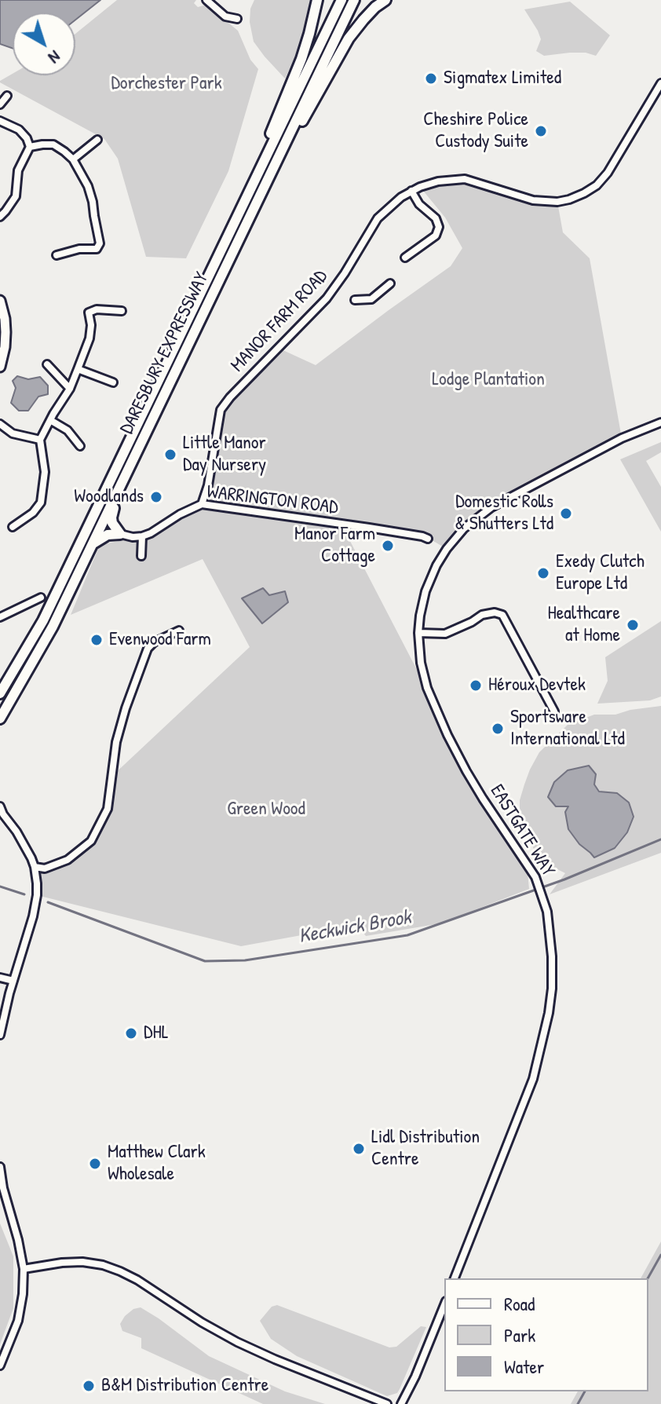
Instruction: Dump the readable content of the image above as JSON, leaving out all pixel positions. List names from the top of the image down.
{
  "streets": {
    "main road": ["DARESBURY EXPRESSWAY"],
    "street": ["MANOR FARM ROAD", "WARRINGTON ROAD", "EASTGATE WAY"]
  },
  "crossings": [
    ["MANOR FARM ROAD", "WARRINGTON ROAD"]
  ],
  "water": ["Keckwick Brook"],
  "parks": ["Dorchester Park", "Lodge Plantation", "Green Wood"],
  "places": [
    "Sigmatex Limited",
    "Cheshire Police Custody Suite",
    "Little Manor Day Nursery",
    "Woodlands",
    "Domestic Rolls & Shutters Ltd",
    "Manor Farm Cottage",
    "Exedy Clutch Europe Ltd",
    "Healthcare at Home",
    "Evenwood Farm",
    "Héroux Devtek",
    "Sportsware International Ltd",
    "DHL",
    "Lidl Distribution Centre",
    "Matthew Clark Wholesale",
    "B&M Distribution Centre"
  ],
  "legend": ["Road", "Park", "Water"],
  "north": "bottom right"
}
